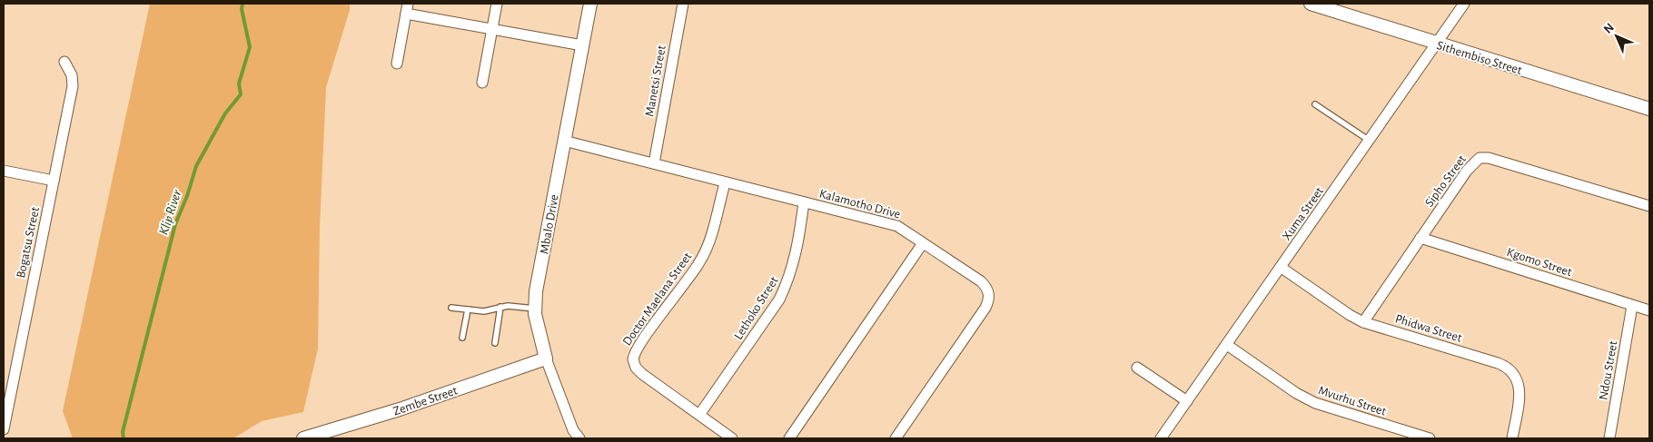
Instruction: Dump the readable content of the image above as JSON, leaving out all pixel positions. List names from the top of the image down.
{
  "streets": {
    "street": [
      "Sithembiso Street",
      "Manetsi Street",
      "Sipho Street",
      "Kalamotho Drive",
      "Xuma Street",
      "Mbalo Drive",
      "Bogatsu Street",
      "Kgomo Street",
      "Doctor Maelana Street",
      "Lethoko Street",
      "Phidwa Street",
      "Ndou Street",
      "Zembe Street",
      "Mvurhu Street"
    ]
  },
  "crossings": [
    ["Sithembiso Street", "Xuma Street"],
    ["Manetsi Street", "Kalamotho Drive"],
    ["Sipho Street", "Kgomo Street"],
    ["Sipho Street", "Phidwa Street"],
    ["Kalamotho Drive", "Mbalo Drive"],
    ["Kalamotho Drive", "Doctor Maelana Street"],
    ["Kalamotho Drive", "Lethoko Street"],
    ["Xuma Street", "Phidwa Street"],
    ["Xuma Street", "Mvurhu Street"],
    ["Mbalo Drive", "Zembe Street"],
    ["Kgomo Street", "Ndou Street"],
    ["Doctor Maelana Street", "Lethoko Street"]
  ],
  "water": ["Klip River"],
  "north": "top left"
}
